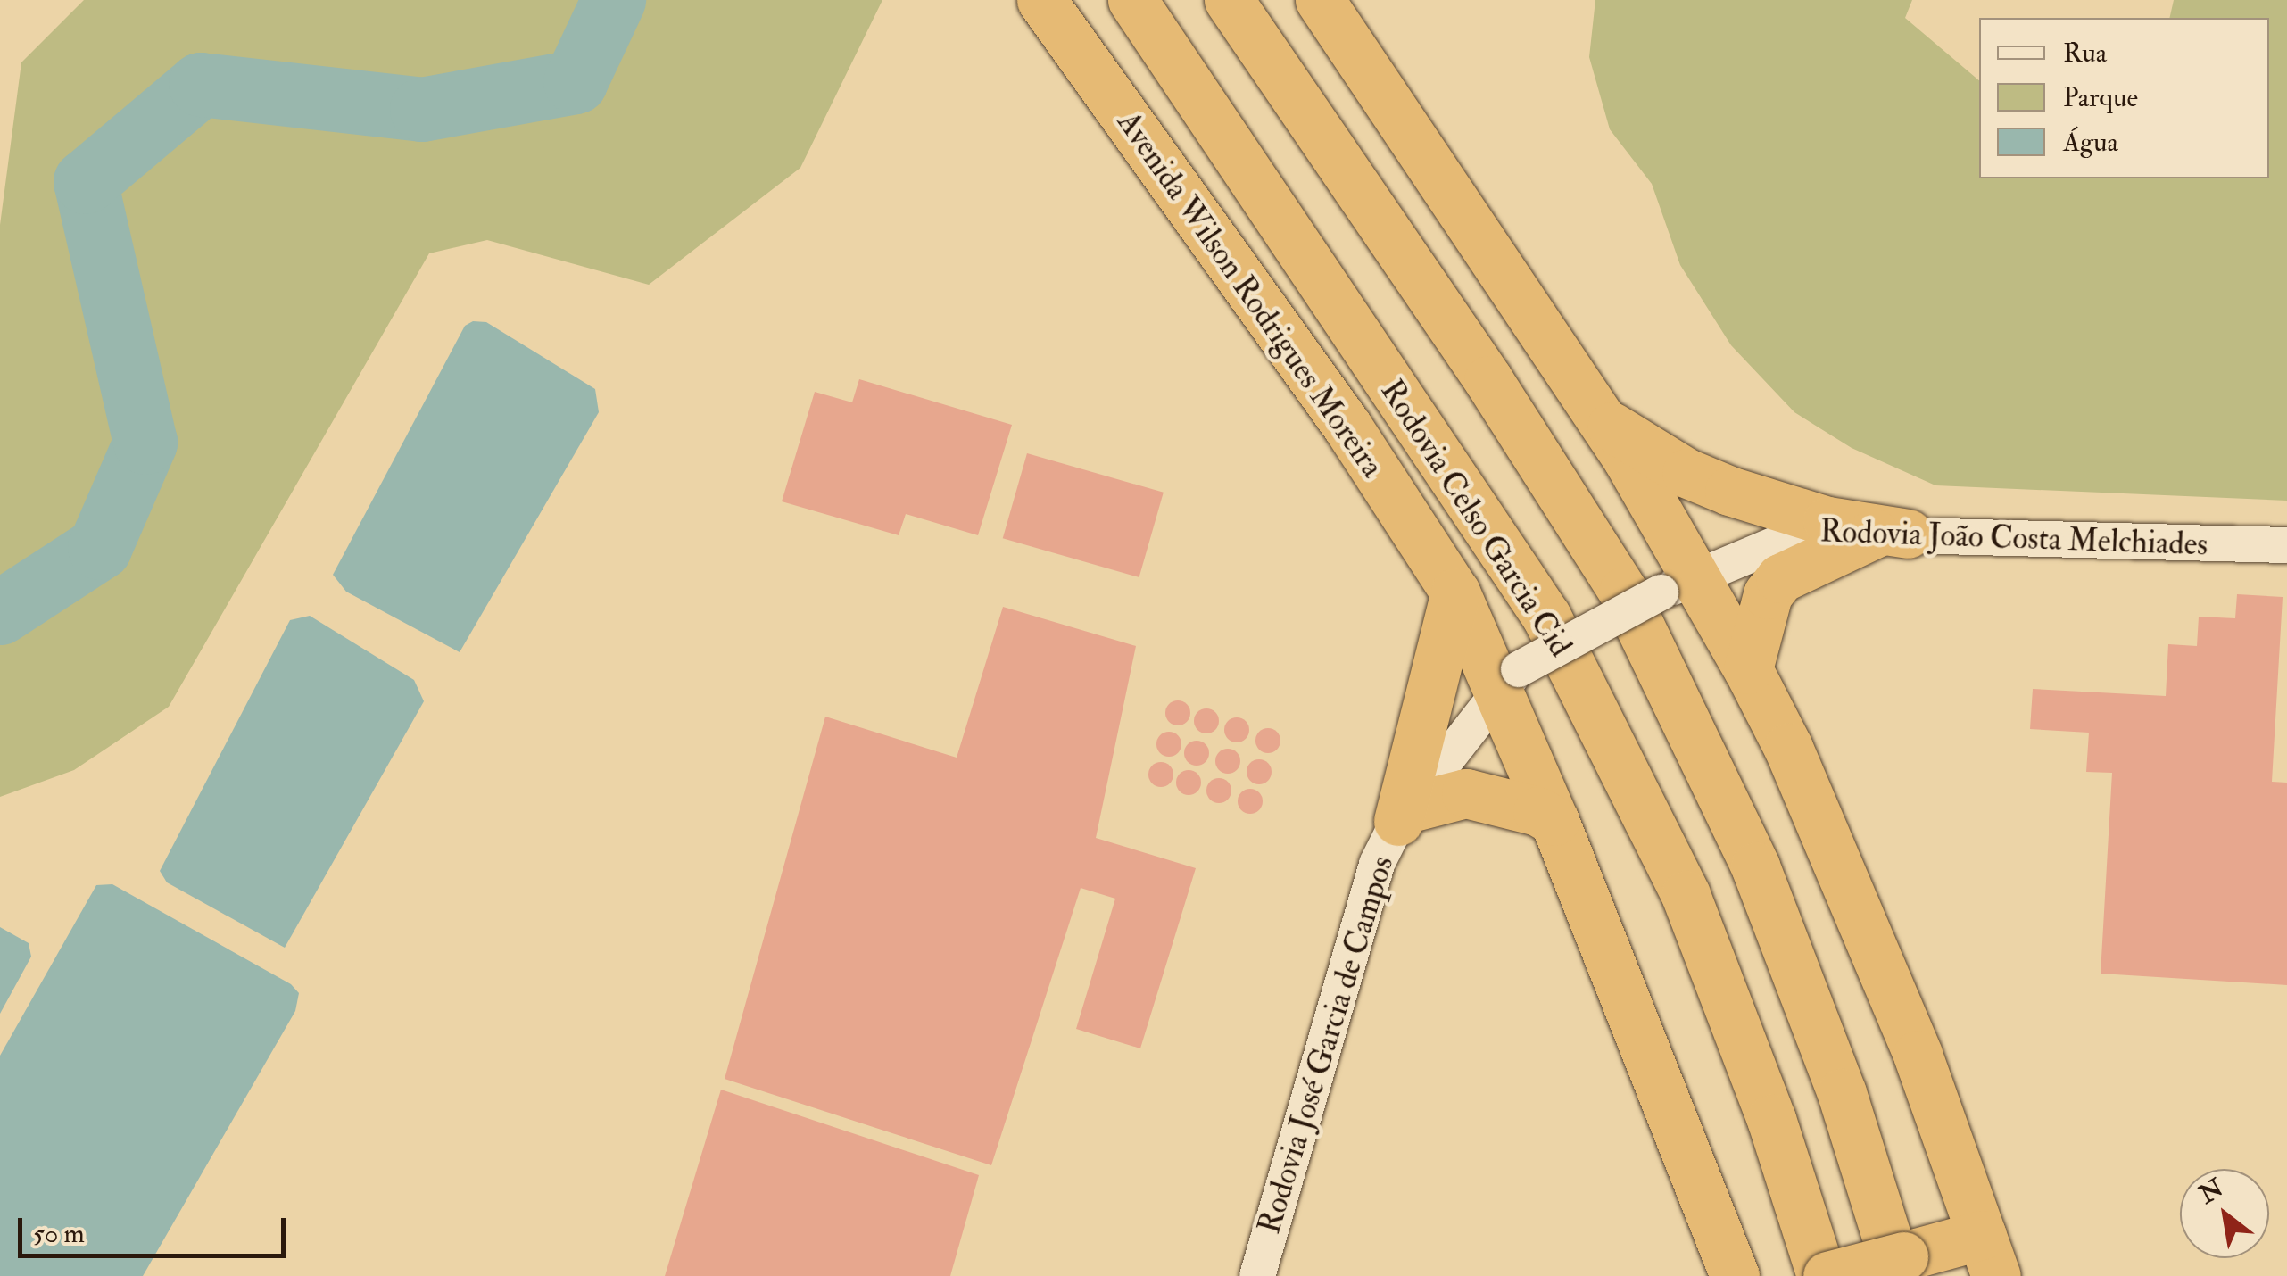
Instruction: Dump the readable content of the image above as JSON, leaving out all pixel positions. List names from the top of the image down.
{
  "streets": {
    "highway": ["Avenida Wilson Rodrigues Moreira", "Rodovia Celso Garcia Cid"],
    "street": ["Rodovia João Costa Melchiades", "Rodovia José Garcia de Campos"]
  },
  "crossings": [
    ["Avenida Wilson Rodrigues Moreira", "Rodovia Celso Garcia Cid"],
    ["Rodovia Celso Garcia Cid", "Rodovia João Costa Melchiades"],
    ["Rodovia Celso Garcia Cid", "Rodovia José Garcia de Campos"],
    ["Rodovia João Costa Melchiades", "Rodovia José Garcia de Campos"]
  ],
  "legend": ["Rua", "Parque", "Água"],
  "scale_bar": "50 m",
  "north": "top left"
}
